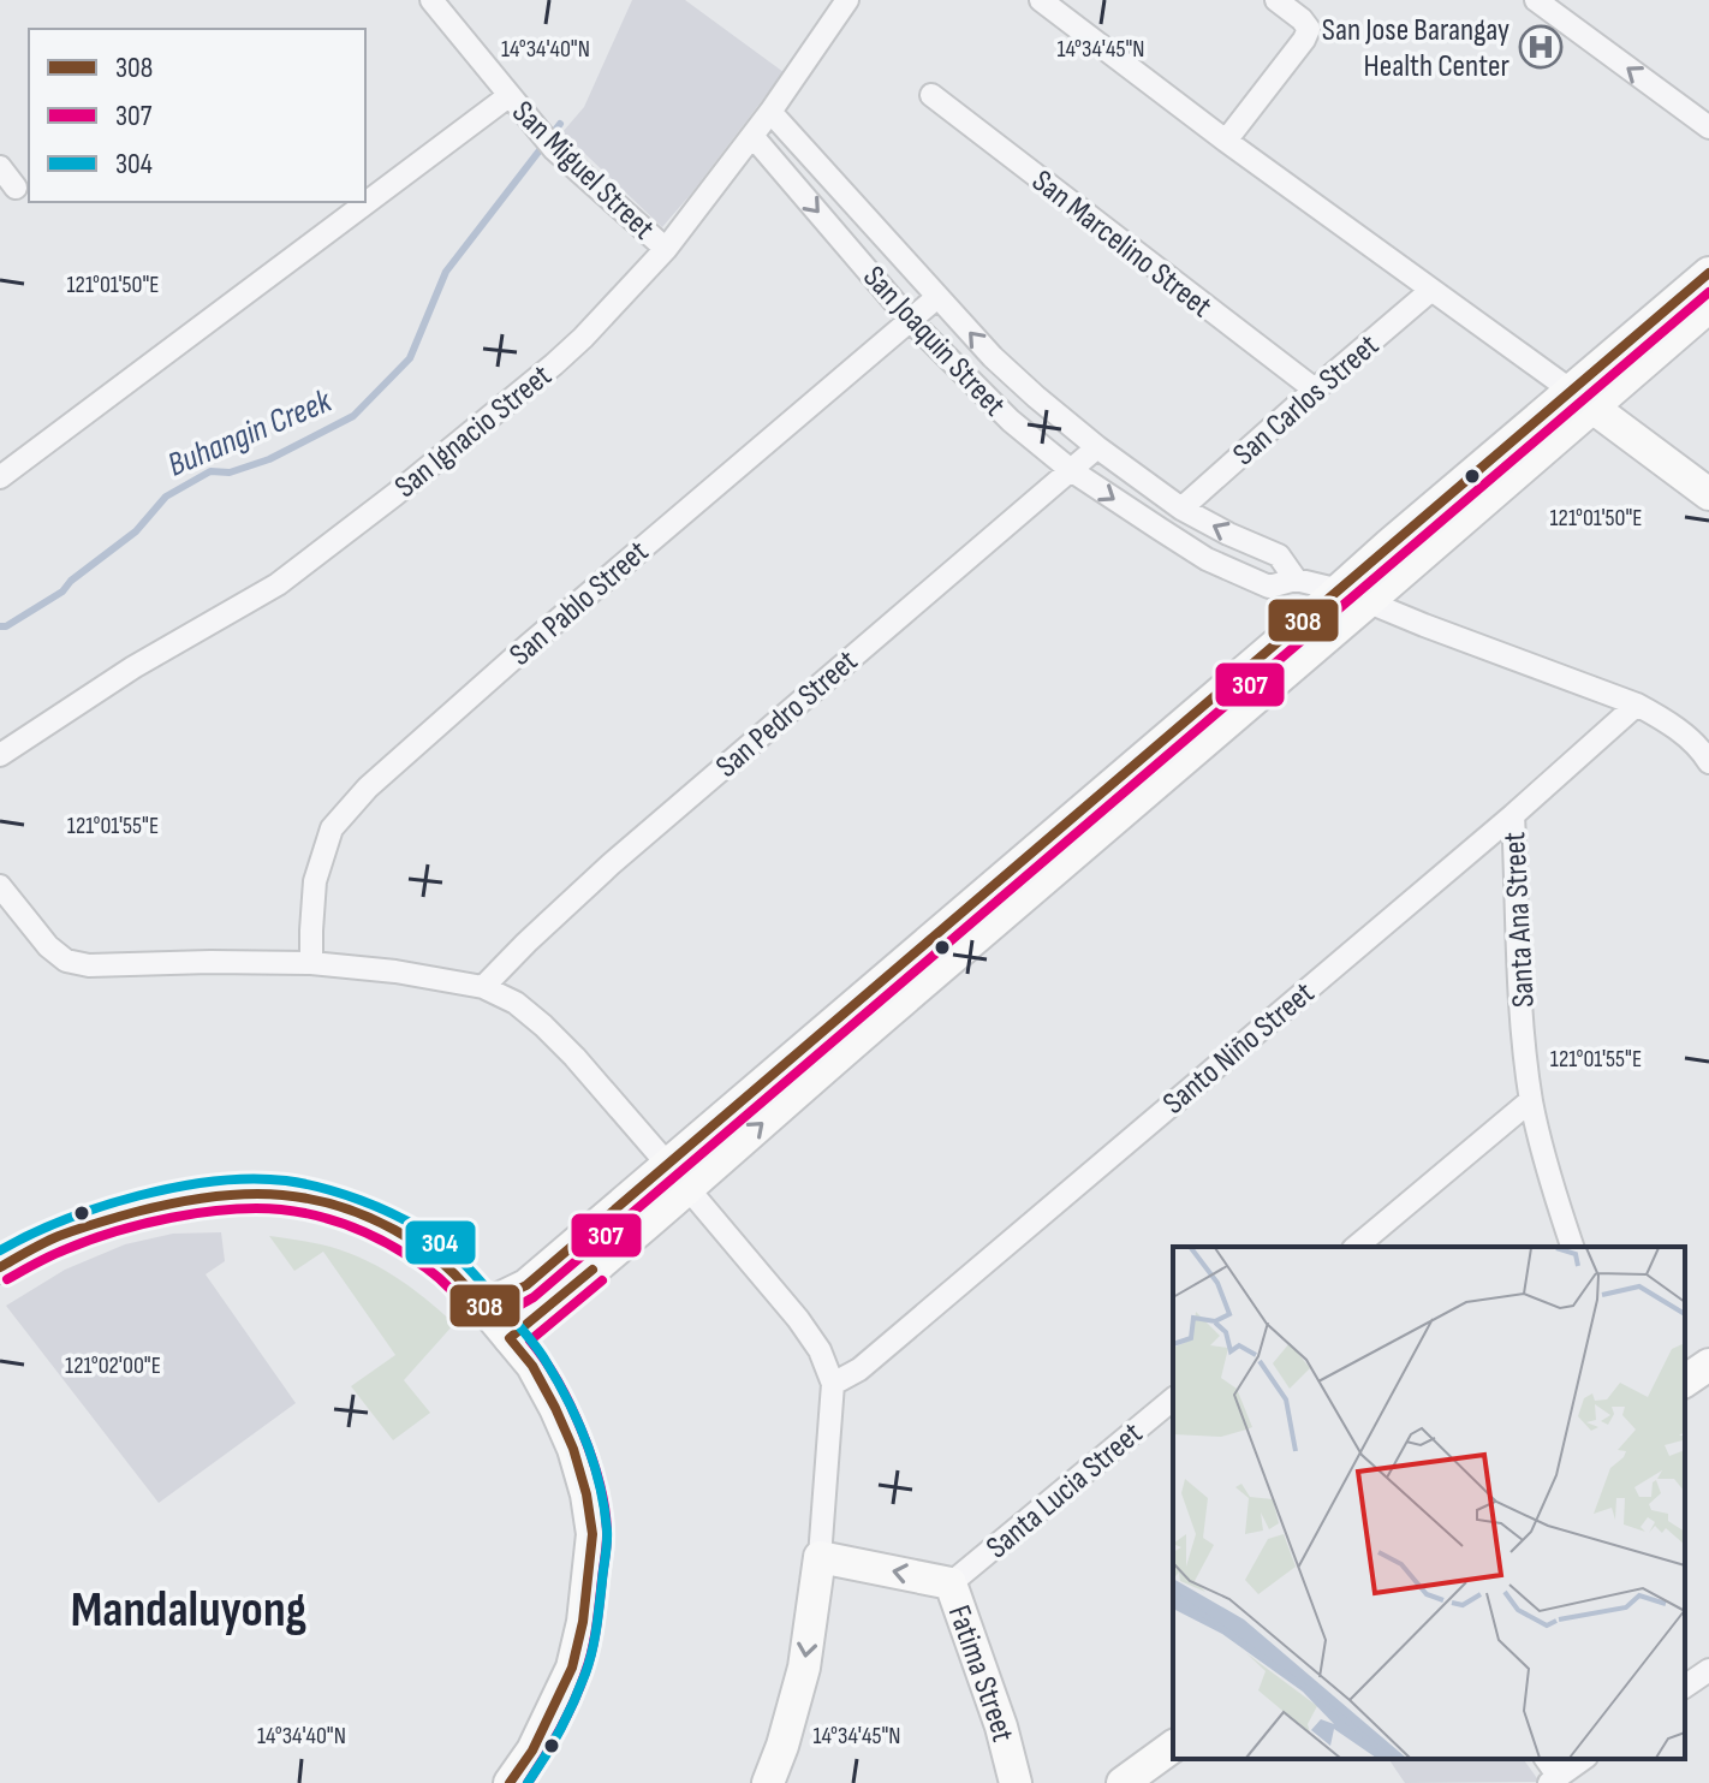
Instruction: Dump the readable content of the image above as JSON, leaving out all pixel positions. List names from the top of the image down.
{
  "streets": {
    "main road": ["Fatima Street"],
    "street": [
      "San Miguel Street",
      "San Marcelino Street",
      "San Joaquin Street",
      "San Carlos Street",
      "San Ignacio Street",
      "San Pablo Street",
      "San Pedro Street",
      "Santa Ana Street",
      "Santo Niño Street",
      "Santa Lucia Street"
    ]
  },
  "crossings": [
    ["San Miguel Street", "San Ignacio Street"],
    ["San Marcelino Street", "San Carlos Street"],
    ["San Joaquin Street", "San Carlos Street"],
    ["San Joaquin Street", "San Ignacio Street"],
    ["San Joaquin Street", "San Pablo Street"],
    ["San Joaquin Street", "San Pedro Street"],
    ["San Joaquin Street", "Santo Niño Street"],
    ["Santa Ana Street", "Santo Niño Street"],
    ["Santa Lucia Street", "Fatima Street"]
  ],
  "one_way": ["Fatima Street"],
  "districts": ["Mandaluyong"],
  "water": ["Buhangin Creek"],
  "places": {
    "hospital": ["San Jose Barangay Health Center"]
  },
  "lines": ["transit line 308", "transit line 307", "transit line 304"],
  "legend": ["308", "307", "304"],
  "coordinates": [
    "14°34'40\"N",
    "14°34'45\"N",
    "121°01'50\"E",
    "121°01'55\"E",
    "121°02'00\"E"
  ]
}
